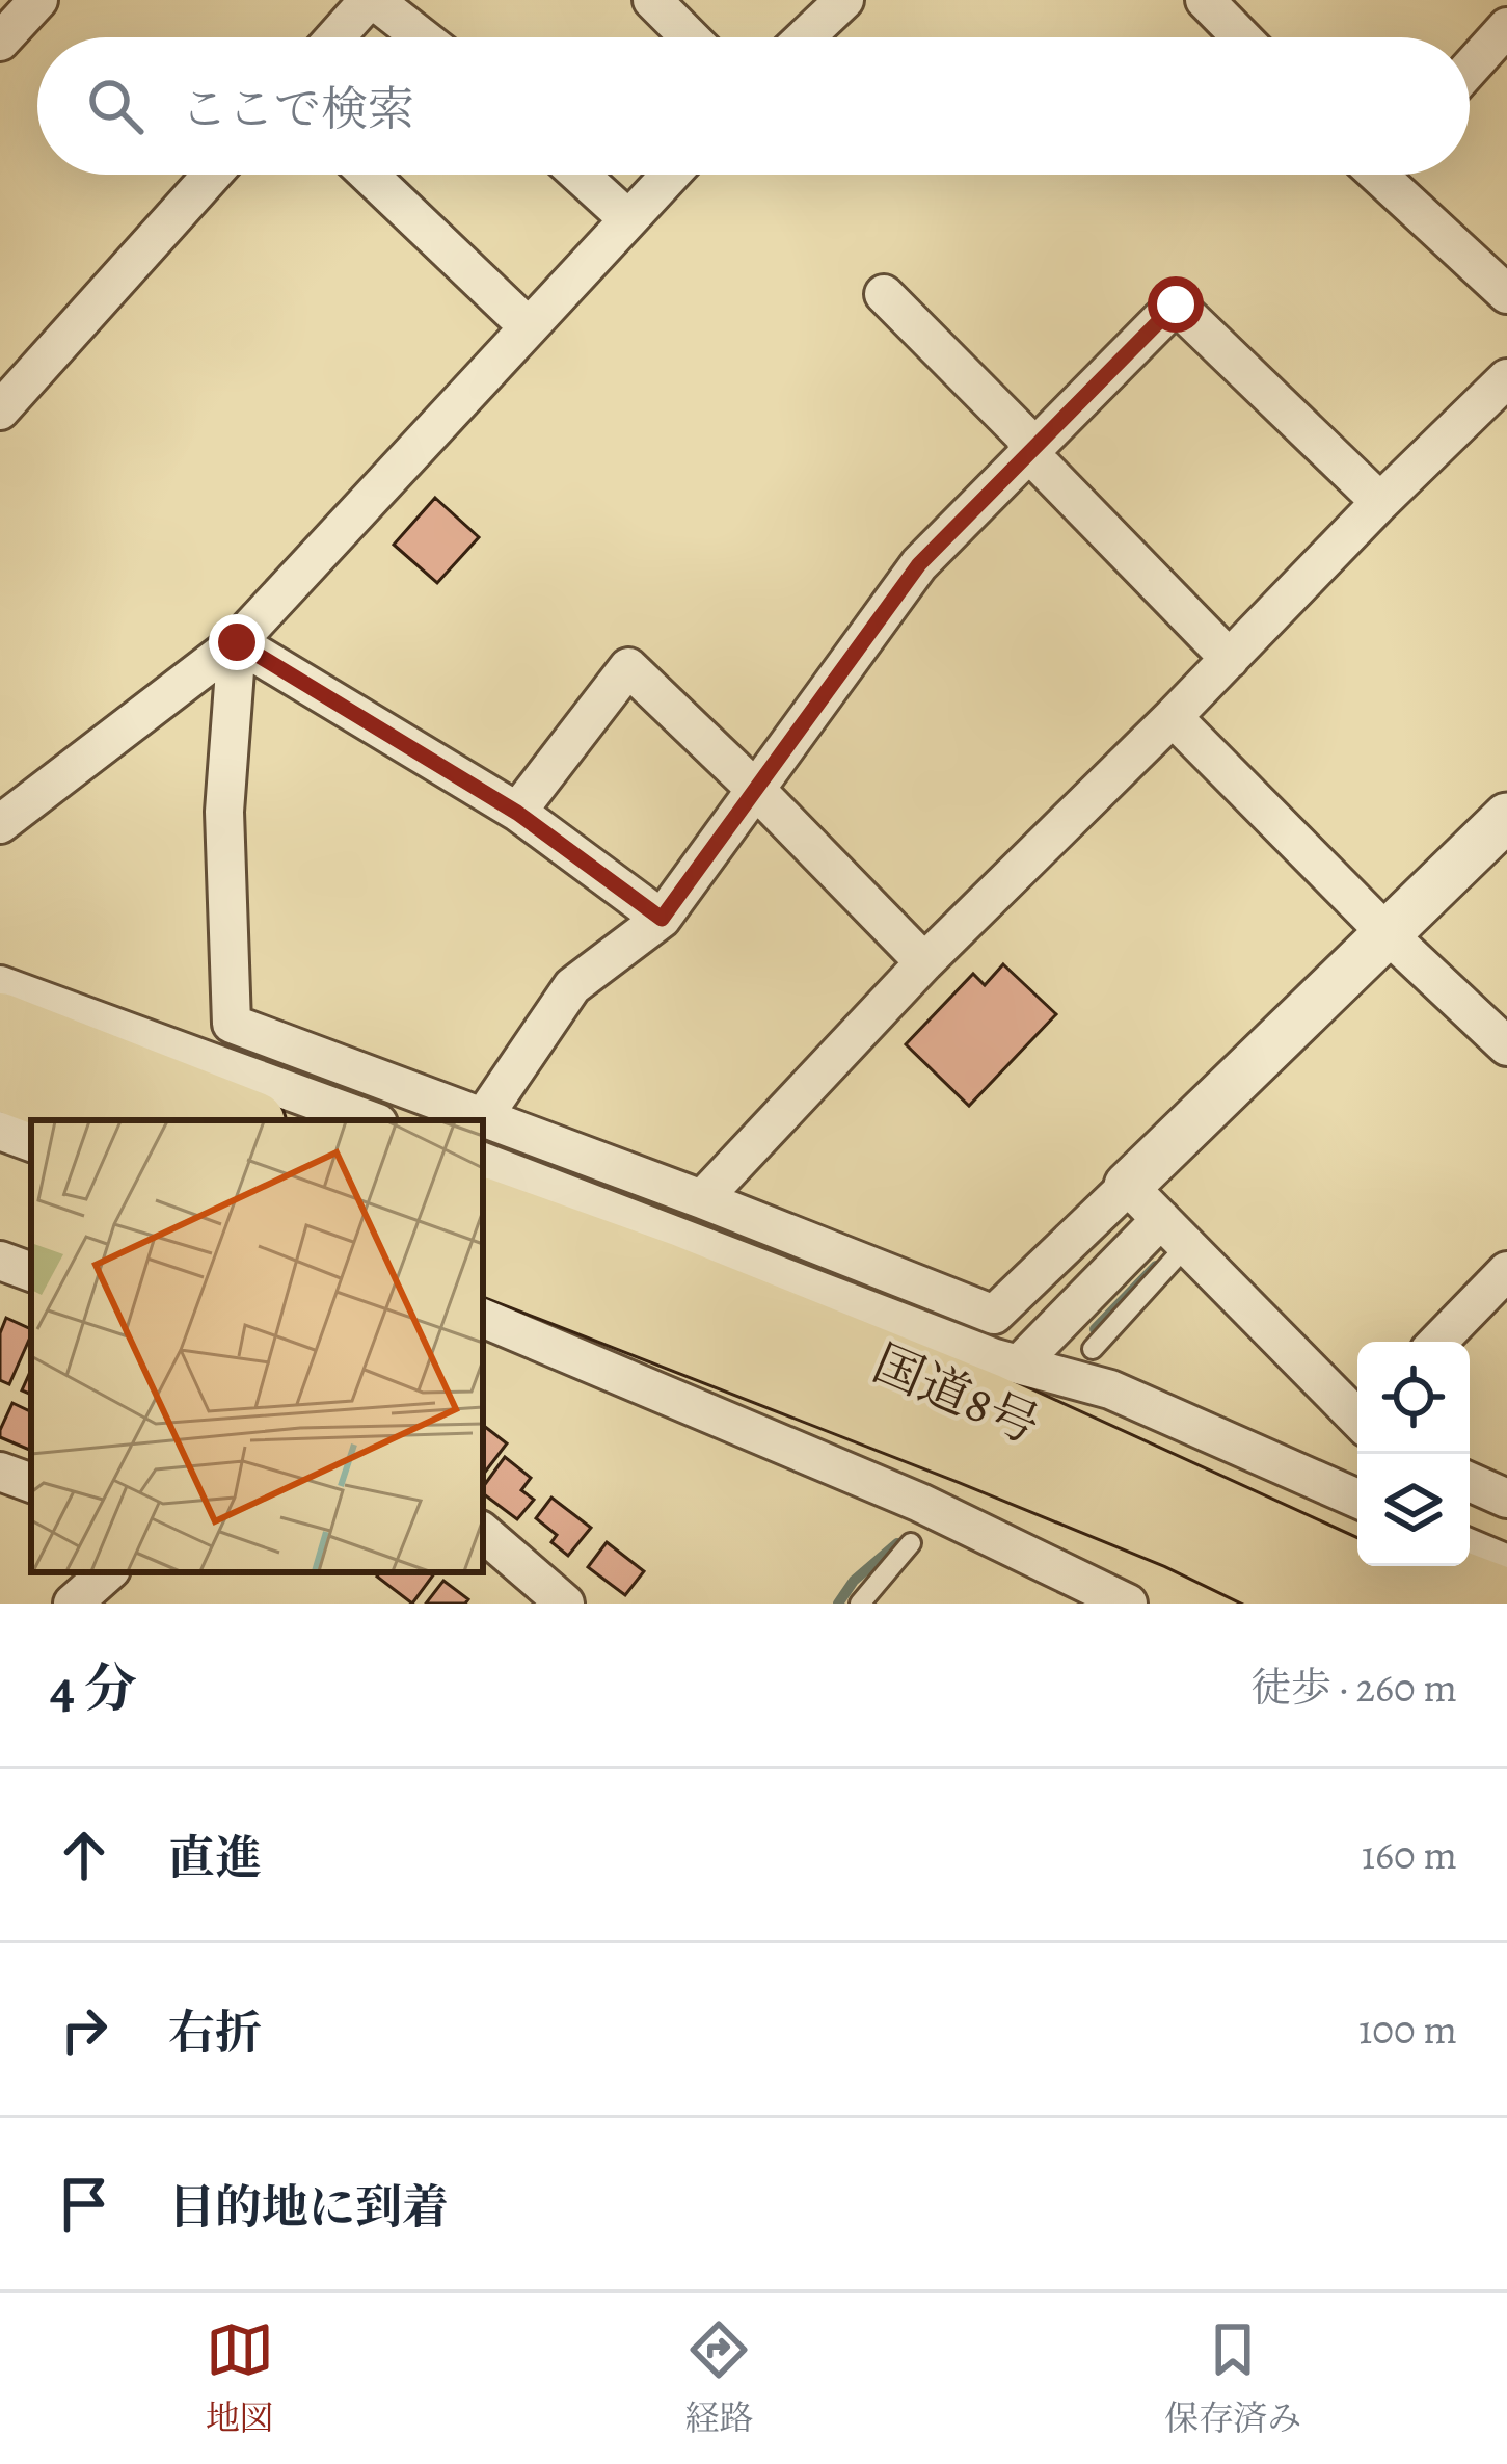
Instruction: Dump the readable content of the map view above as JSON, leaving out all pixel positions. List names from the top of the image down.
{
  "streets": {
    "highway": ["国道8号"]
  },
  "page": {
    "search": "ここで検索",
    "heading": ["4 分", "徒歩 · 260 m"],
    "list": [
      ["直進", "160 m"],
      ["右折", "100 m"],
      "目的地に到着"
    ],
    "nav": ["地図", "経路", "保存済み"]
  }
}
